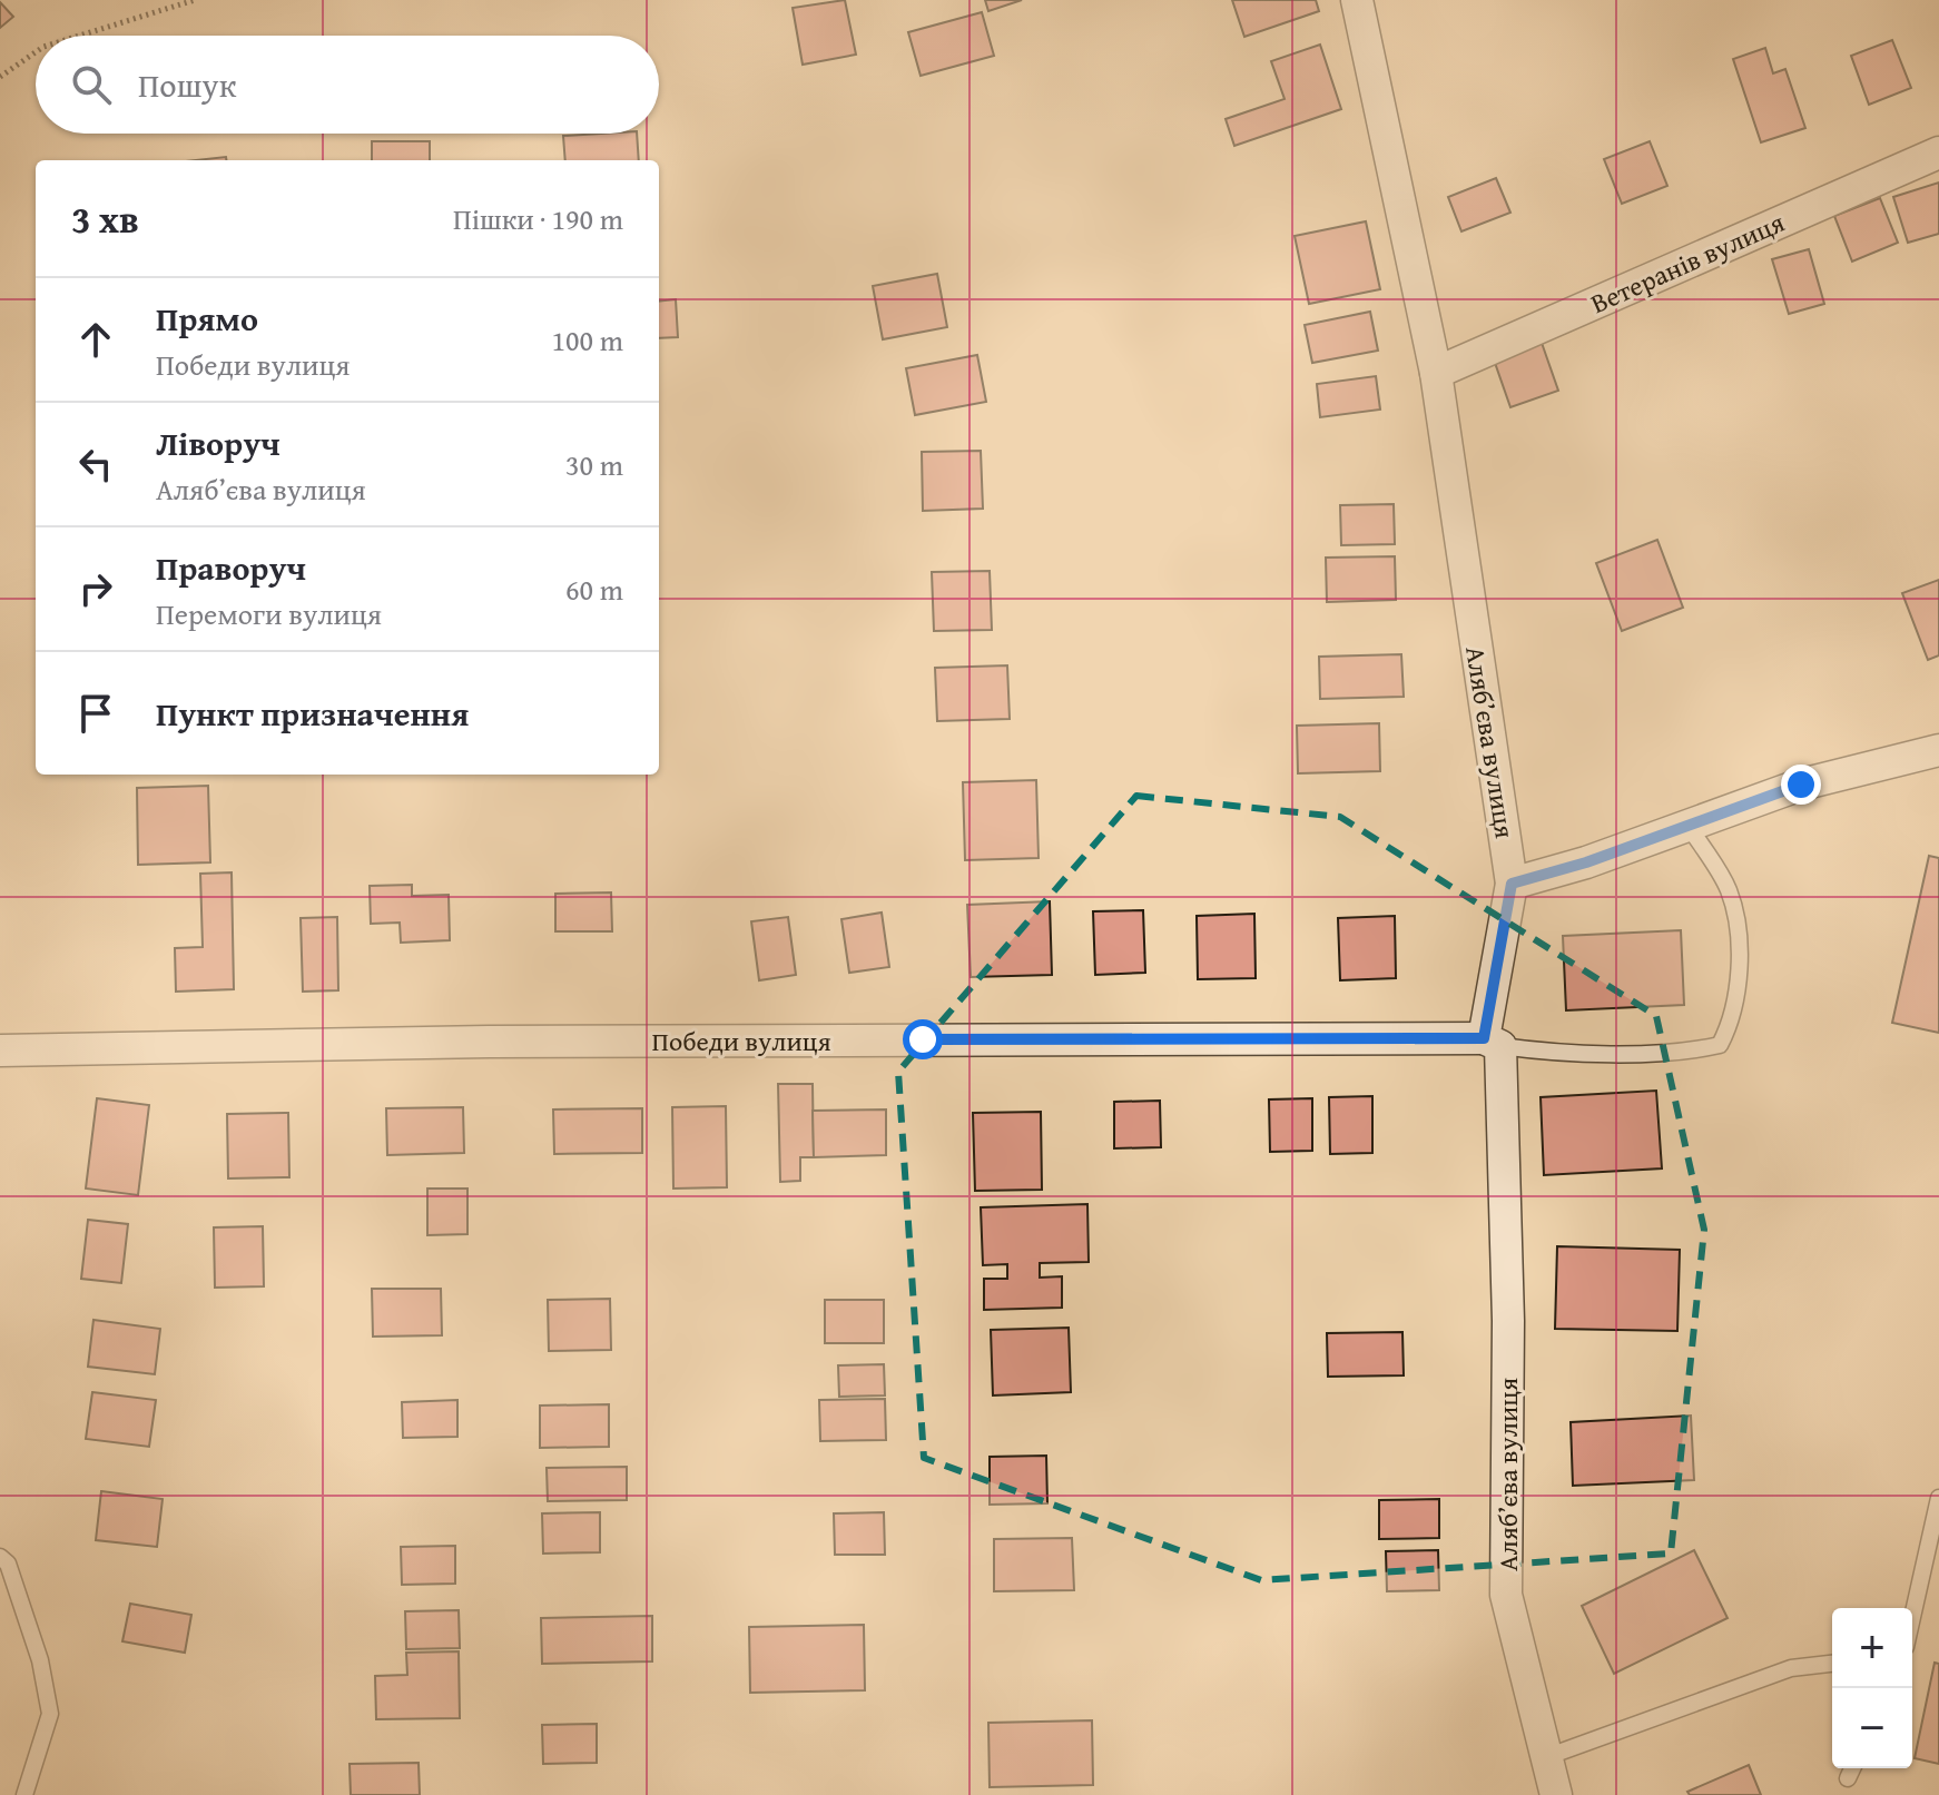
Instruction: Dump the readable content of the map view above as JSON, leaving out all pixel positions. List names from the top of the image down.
{
  "streets": {
    "street": ["Ветеранів вулиця", "Аляб’єва вулиця", "Победи вулиця"]
  },
  "crossings": [
    ["Ветеранів вулиця", "Аляб’єва вулиця"],
    ["Аляб’єва вулиця", "Победи вулиця"]
  ],
  "page": {
    "search": "Пошук",
    "heading": ["3 хв", "Пішки · 190 m"],
    "list": [
      ["Прямо", "Победи вулиця", "100 m"],
      ["Ліворуч", "Аляб’єва вулиця", "30 m"],
      ["Праворуч", "Перемоги вулиця", "60 m"],
      "Пункт призначення"
    ],
    "map_buttons": ["+", "−"]
  }
}
